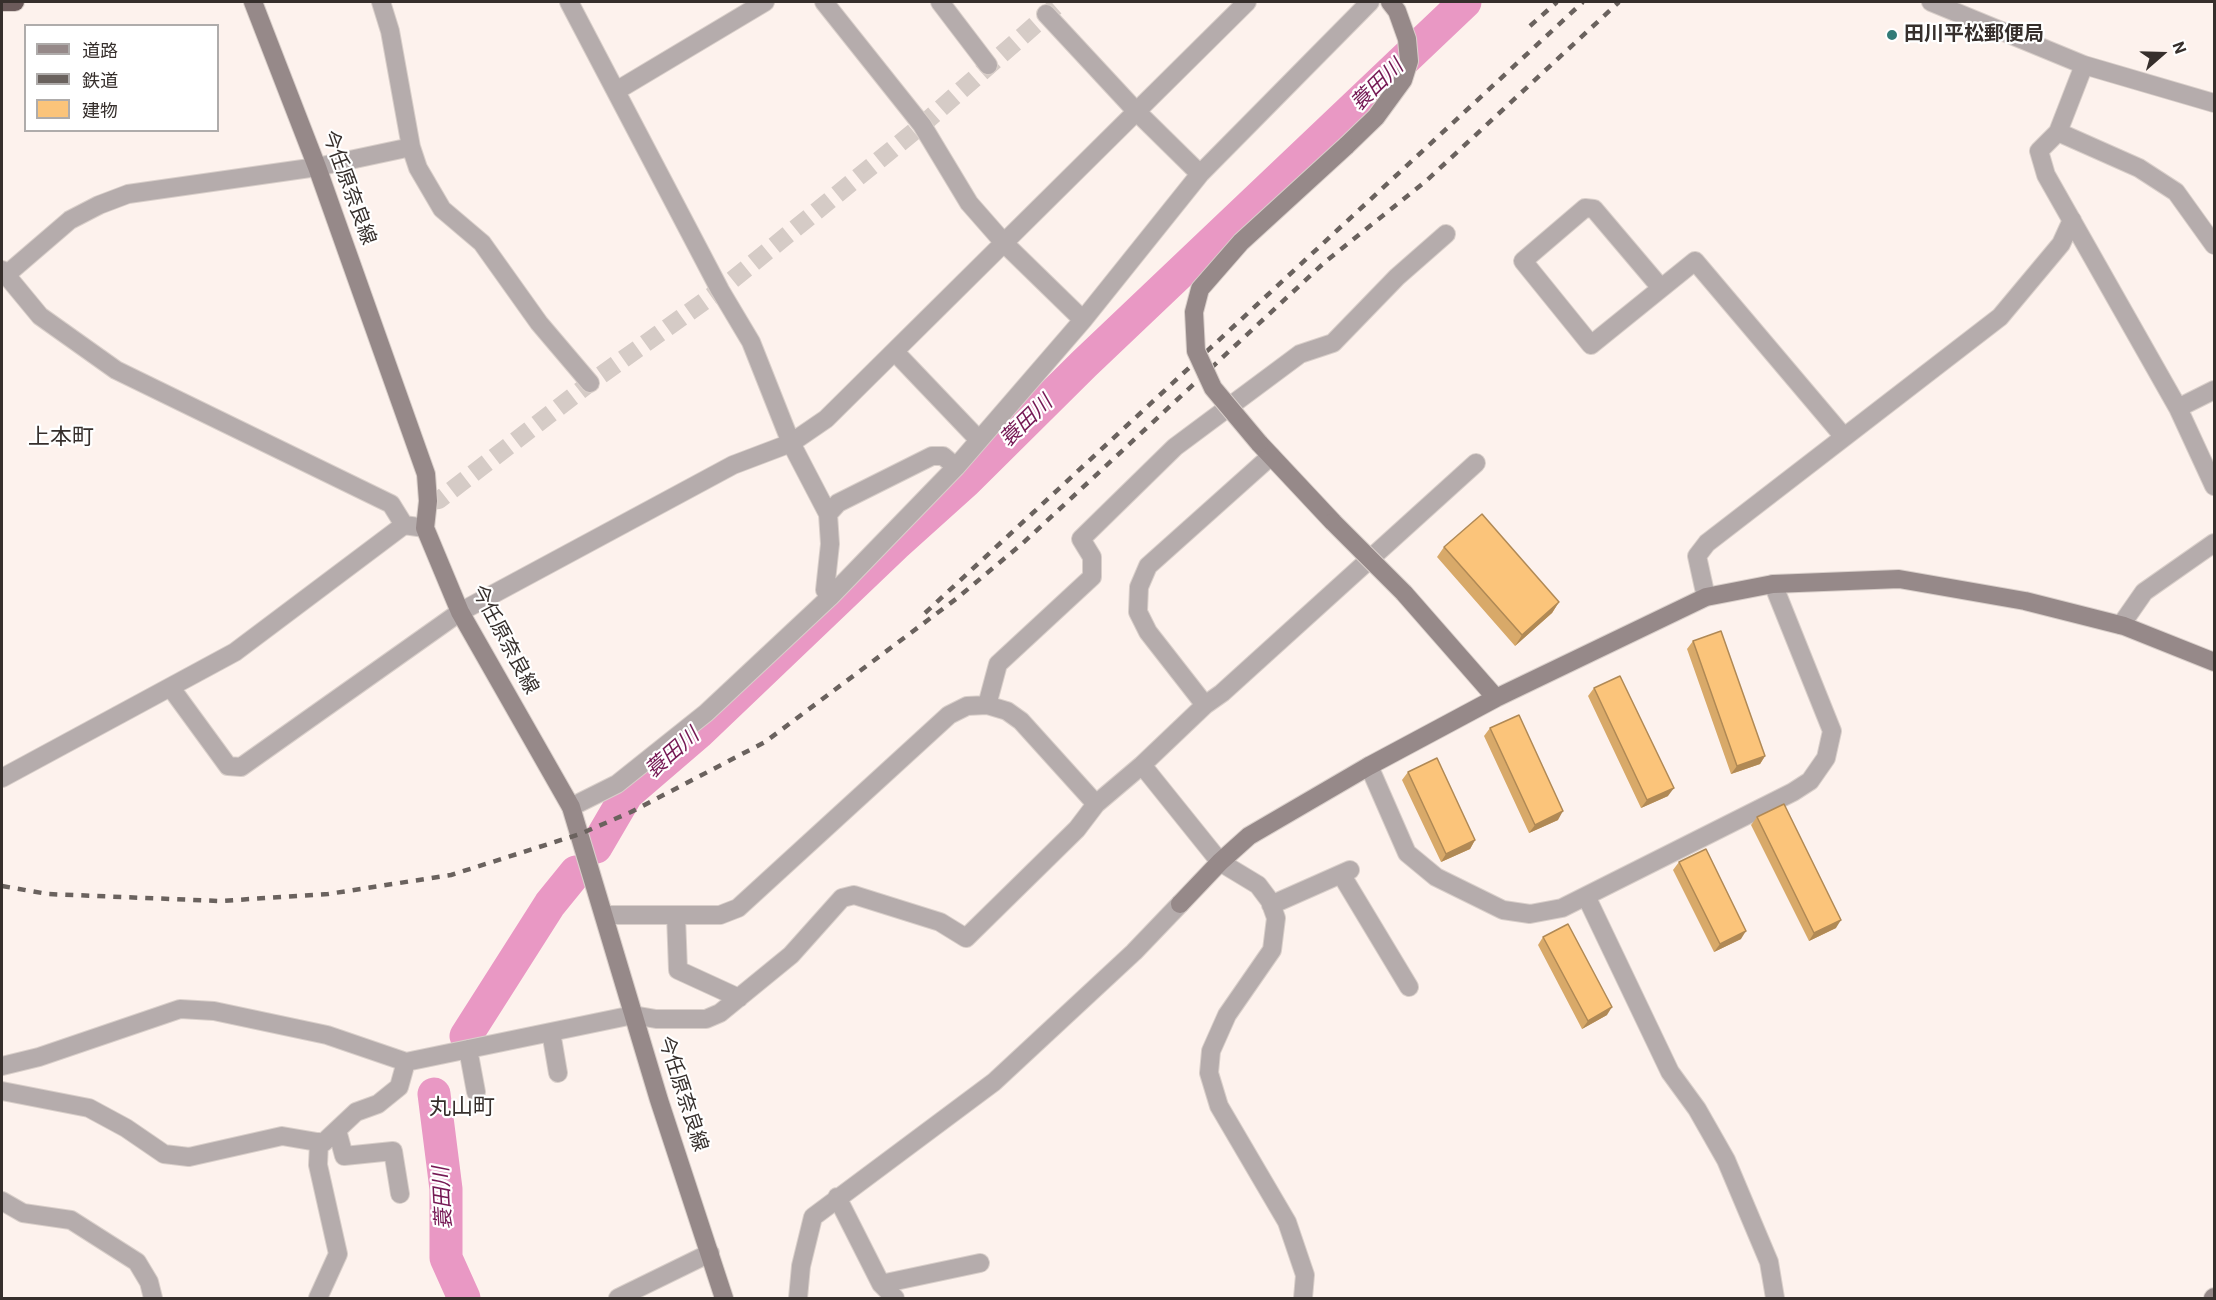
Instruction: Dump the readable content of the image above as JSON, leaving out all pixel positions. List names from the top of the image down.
{
  "streets": {
    "street": ["今任原奈良線"]
  },
  "districts": ["上本町", "丸山町"],
  "water": ["蓑田川"],
  "places": ["田川平松郵便局"],
  "legend": ["道路", "鉄道", "建物"],
  "north": "right"
}
